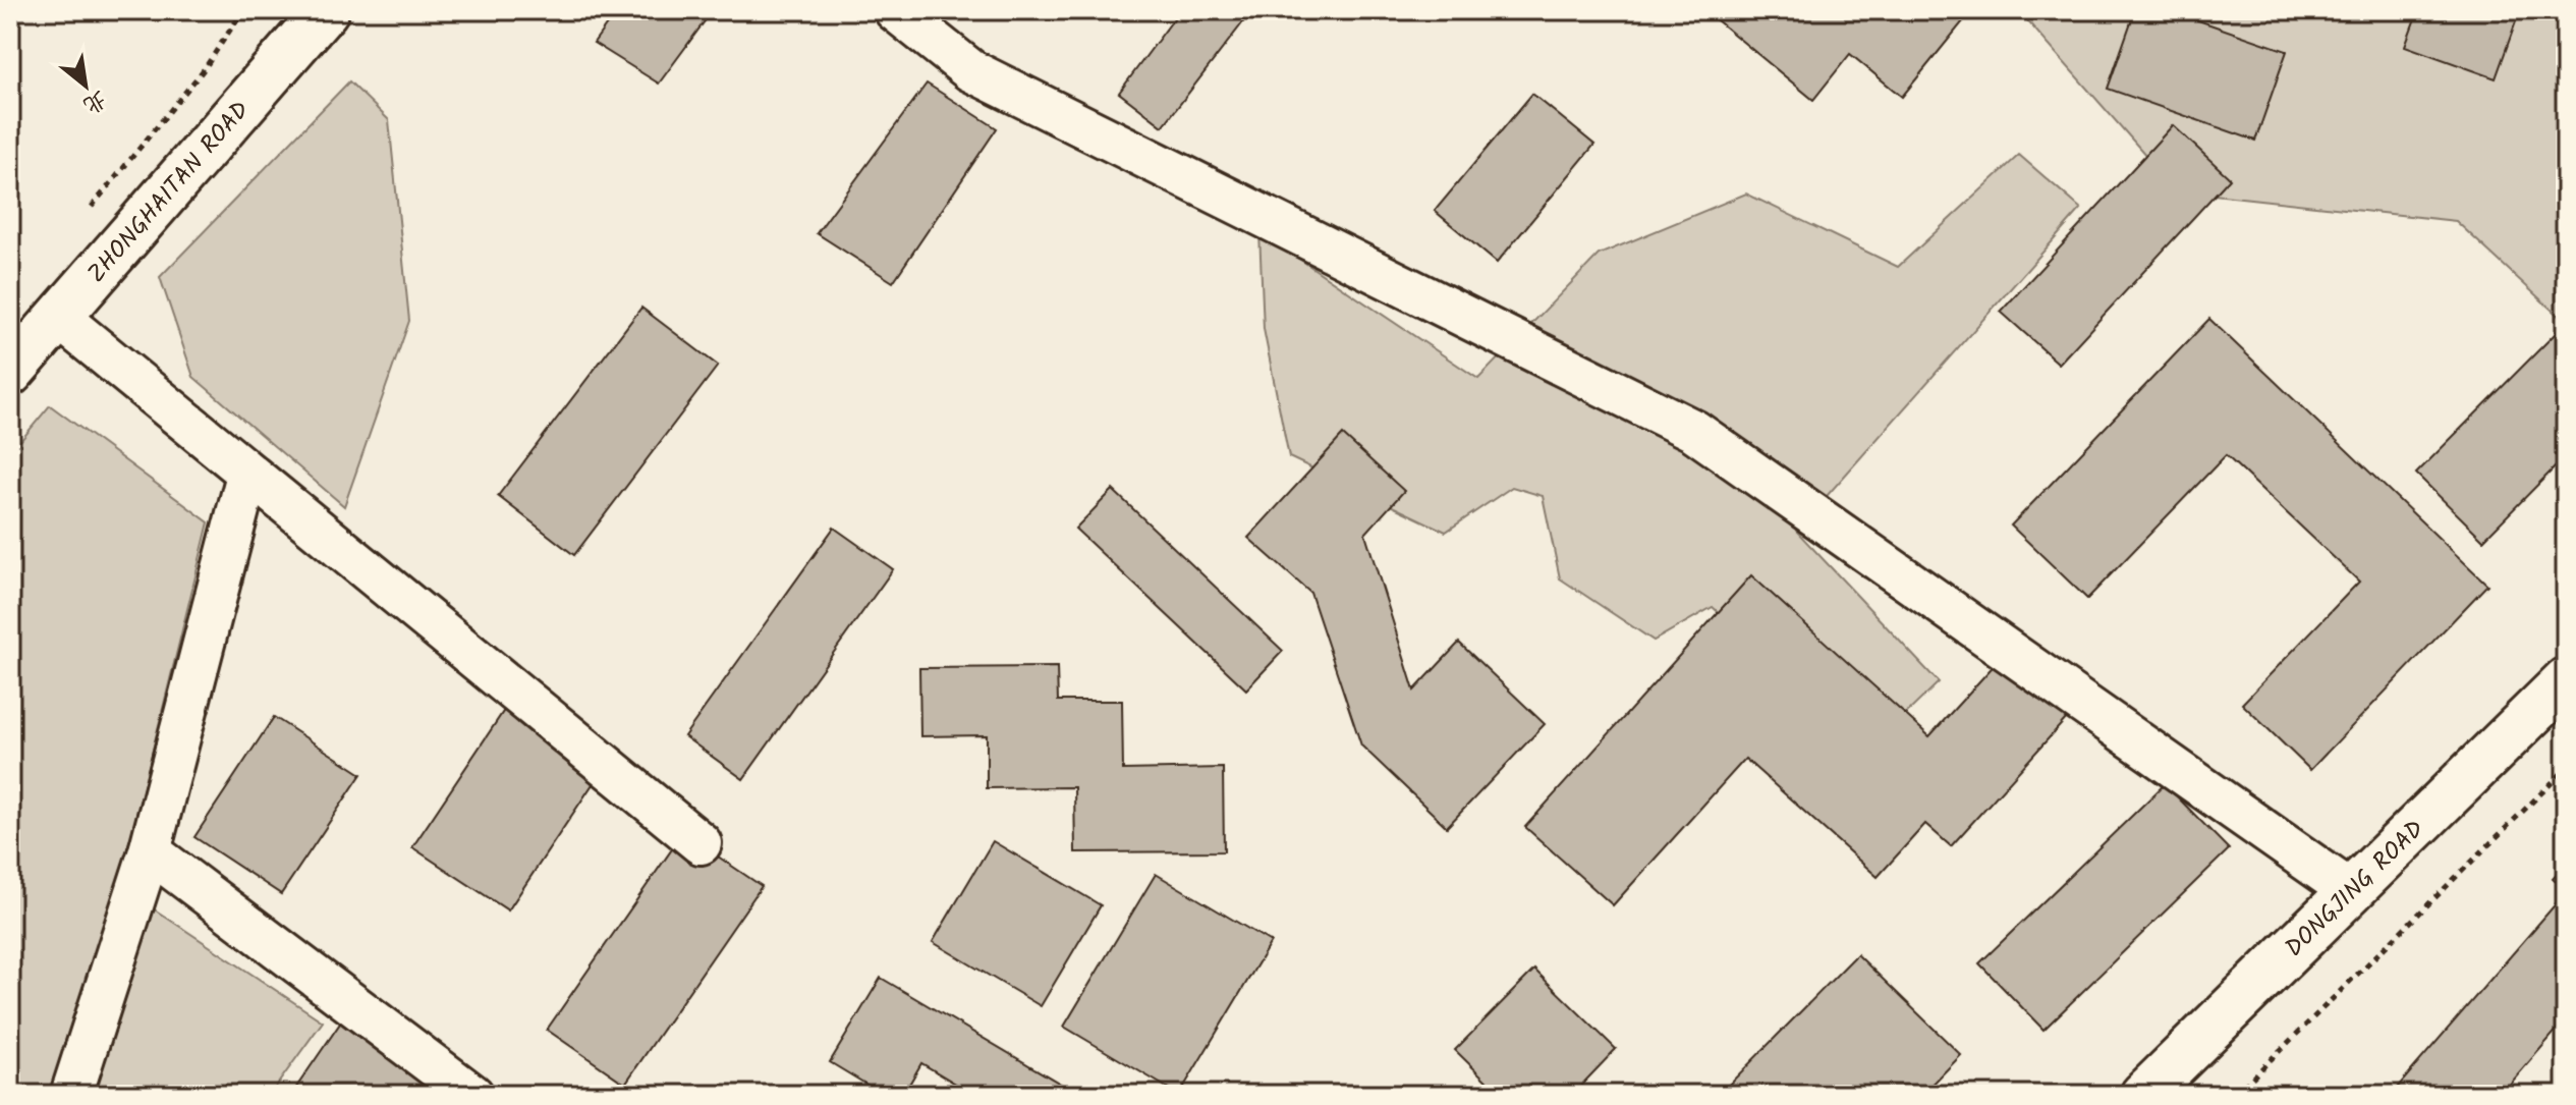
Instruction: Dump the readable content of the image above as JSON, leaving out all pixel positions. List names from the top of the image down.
{
  "streets": {
    "main road": ["ZHONGHAITAN ROAD", "DONGJING ROAD"]
  },
  "north": "bottom right"
}
